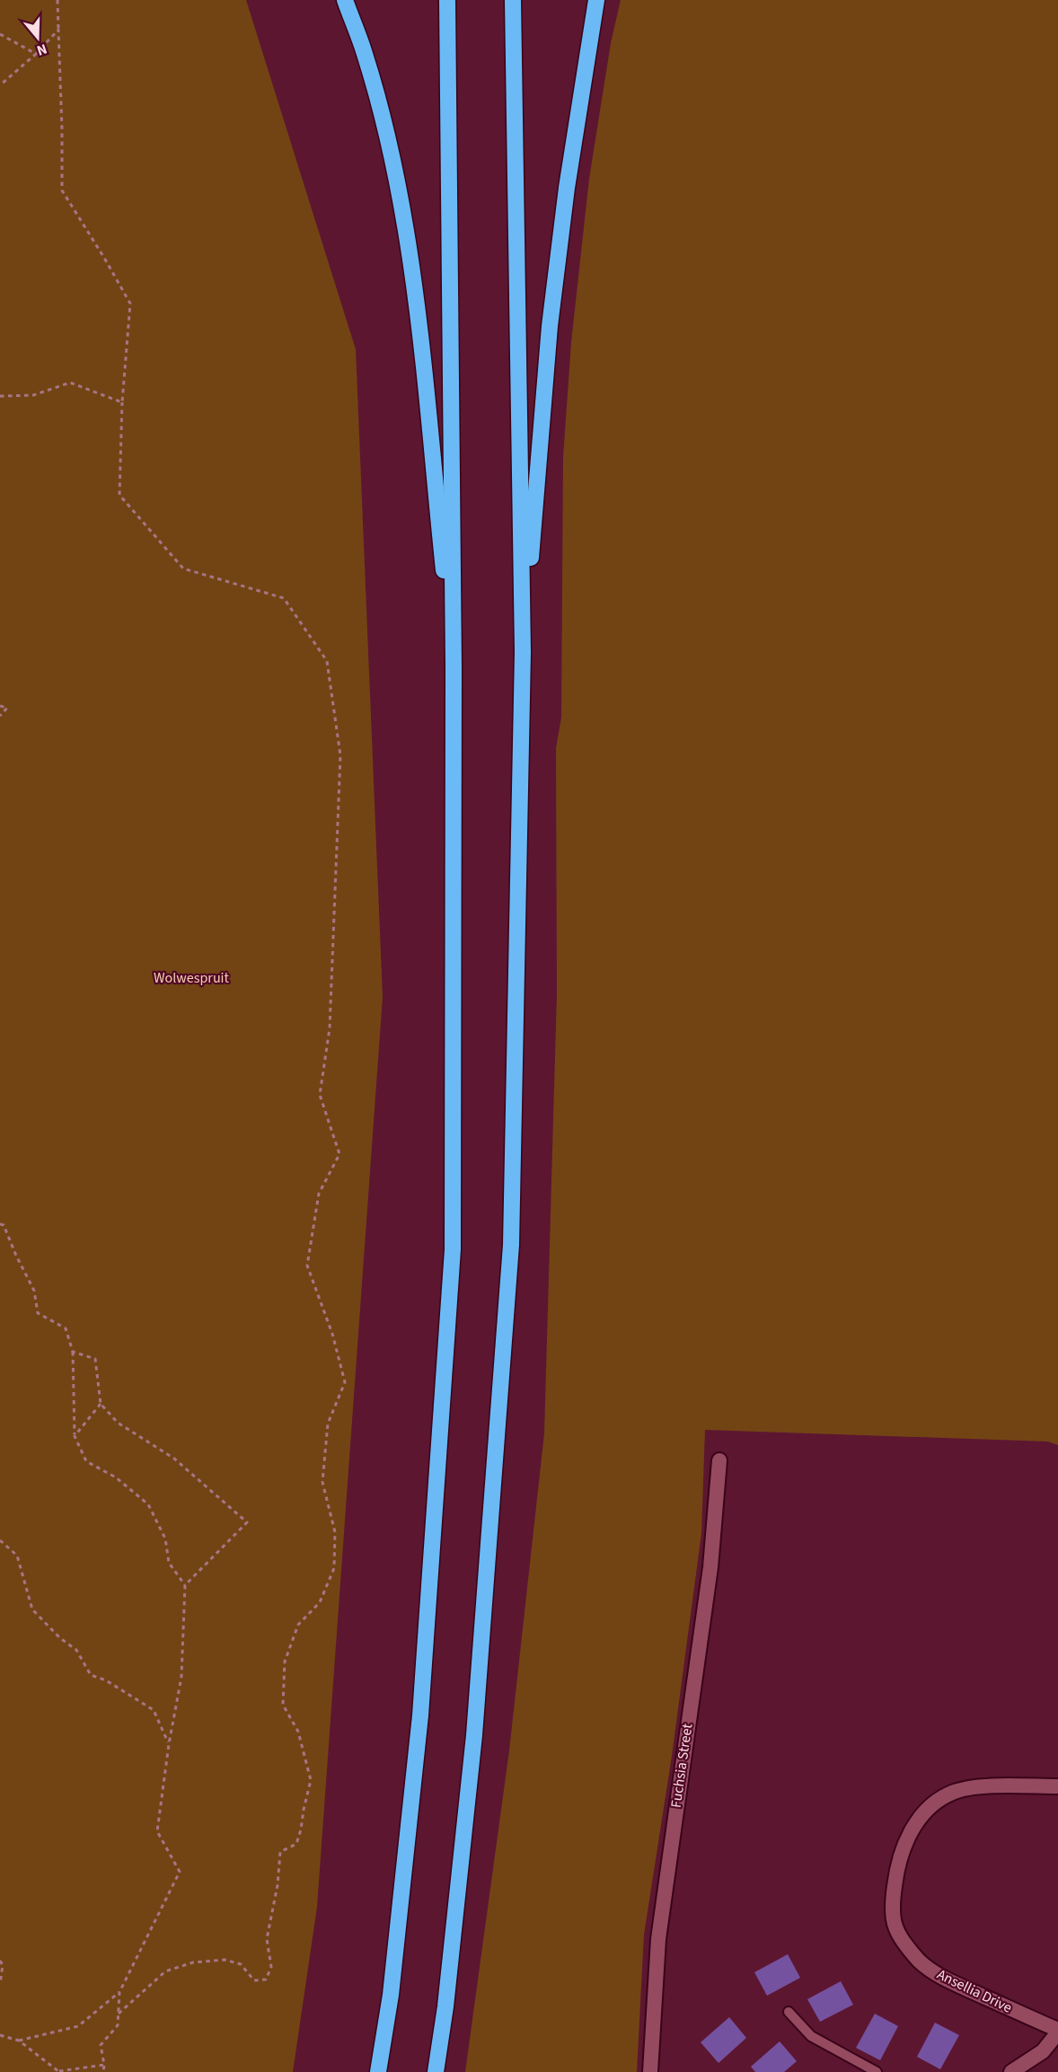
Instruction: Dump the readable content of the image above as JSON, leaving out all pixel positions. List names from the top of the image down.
{
  "streets": {
    "street": ["Fuchsia Street", "Ansellia Drive"]
  },
  "parks": ["Wolwespruit"],
  "north": "bottom"
}
